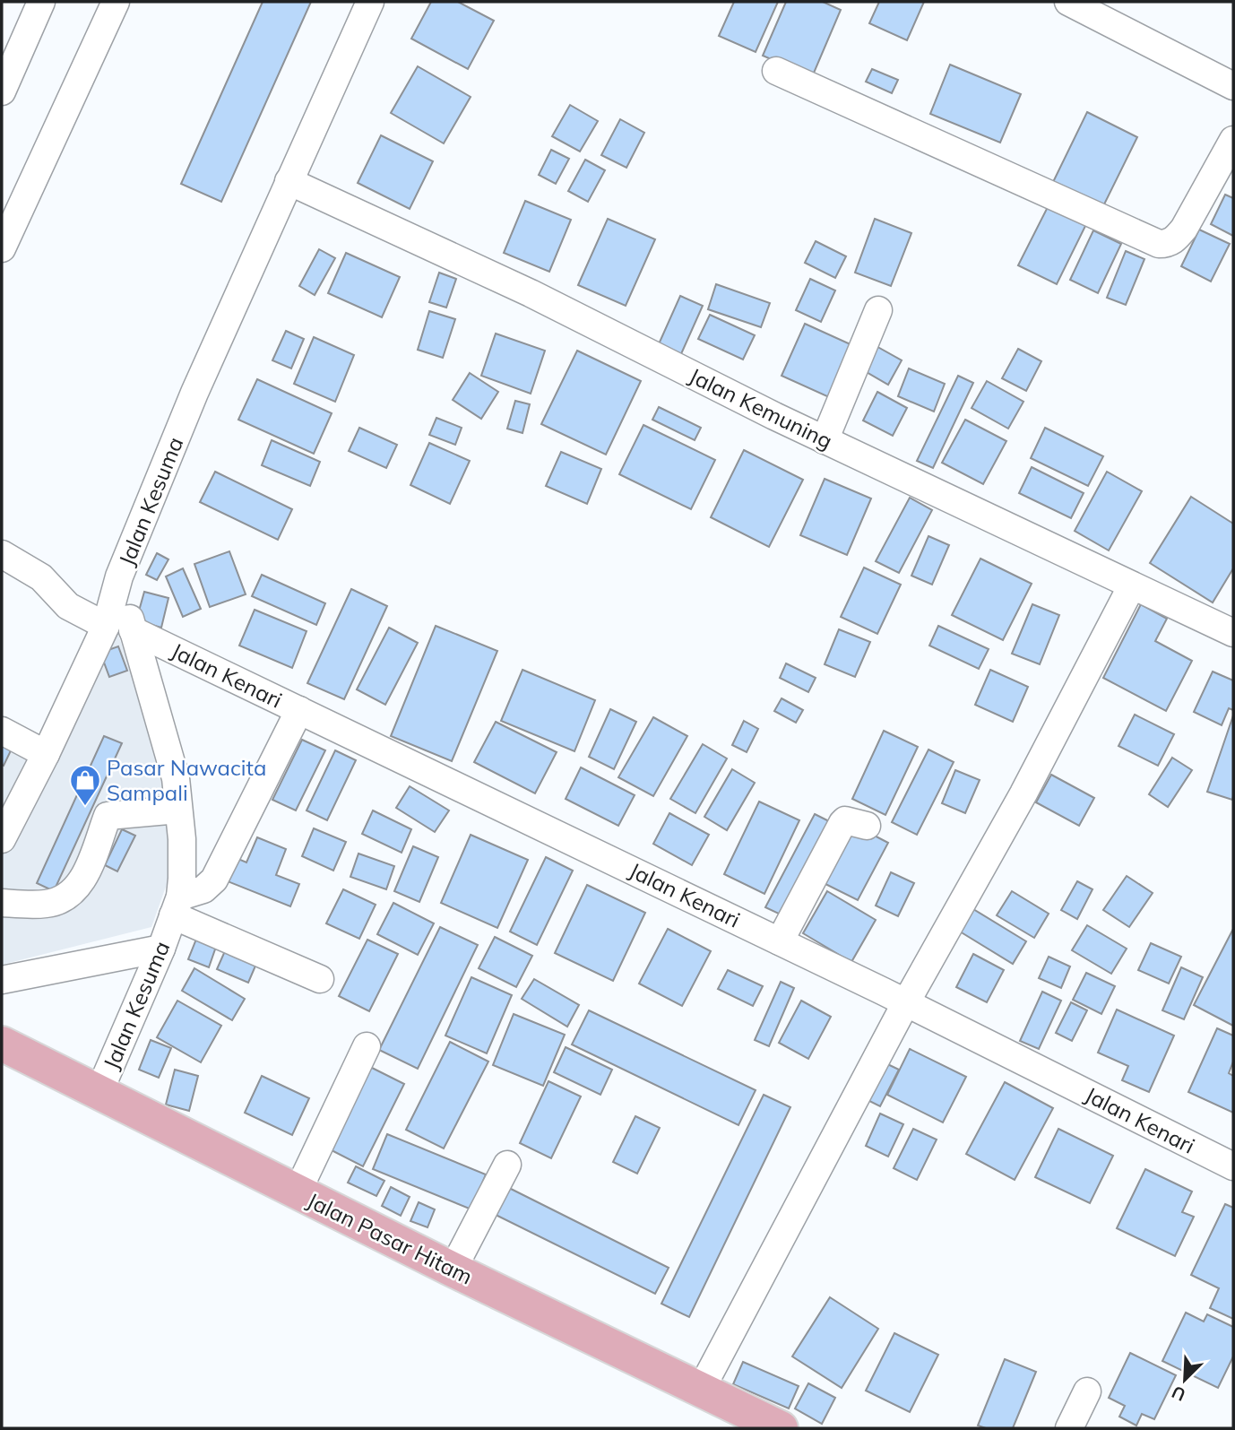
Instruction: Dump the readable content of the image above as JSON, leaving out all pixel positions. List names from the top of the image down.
{
  "streets": {
    "main road": ["Jalan Pasar Hitam"],
    "street": ["Jalan Kemuning", "Jalan Kesuma", "Jalan Kenari"]
  },
  "crossings": [
    ["Jalan Kemuning", "Jalan Kesuma"],
    ["Jalan Kesuma", "Jalan Kenari"],
    ["Jalan Kesuma", "Jalan Pasar Hitam"]
  ],
  "places": {
    "shop": ["Pasar Nawacita Sampali"]
  },
  "north": "bottom left"
}
